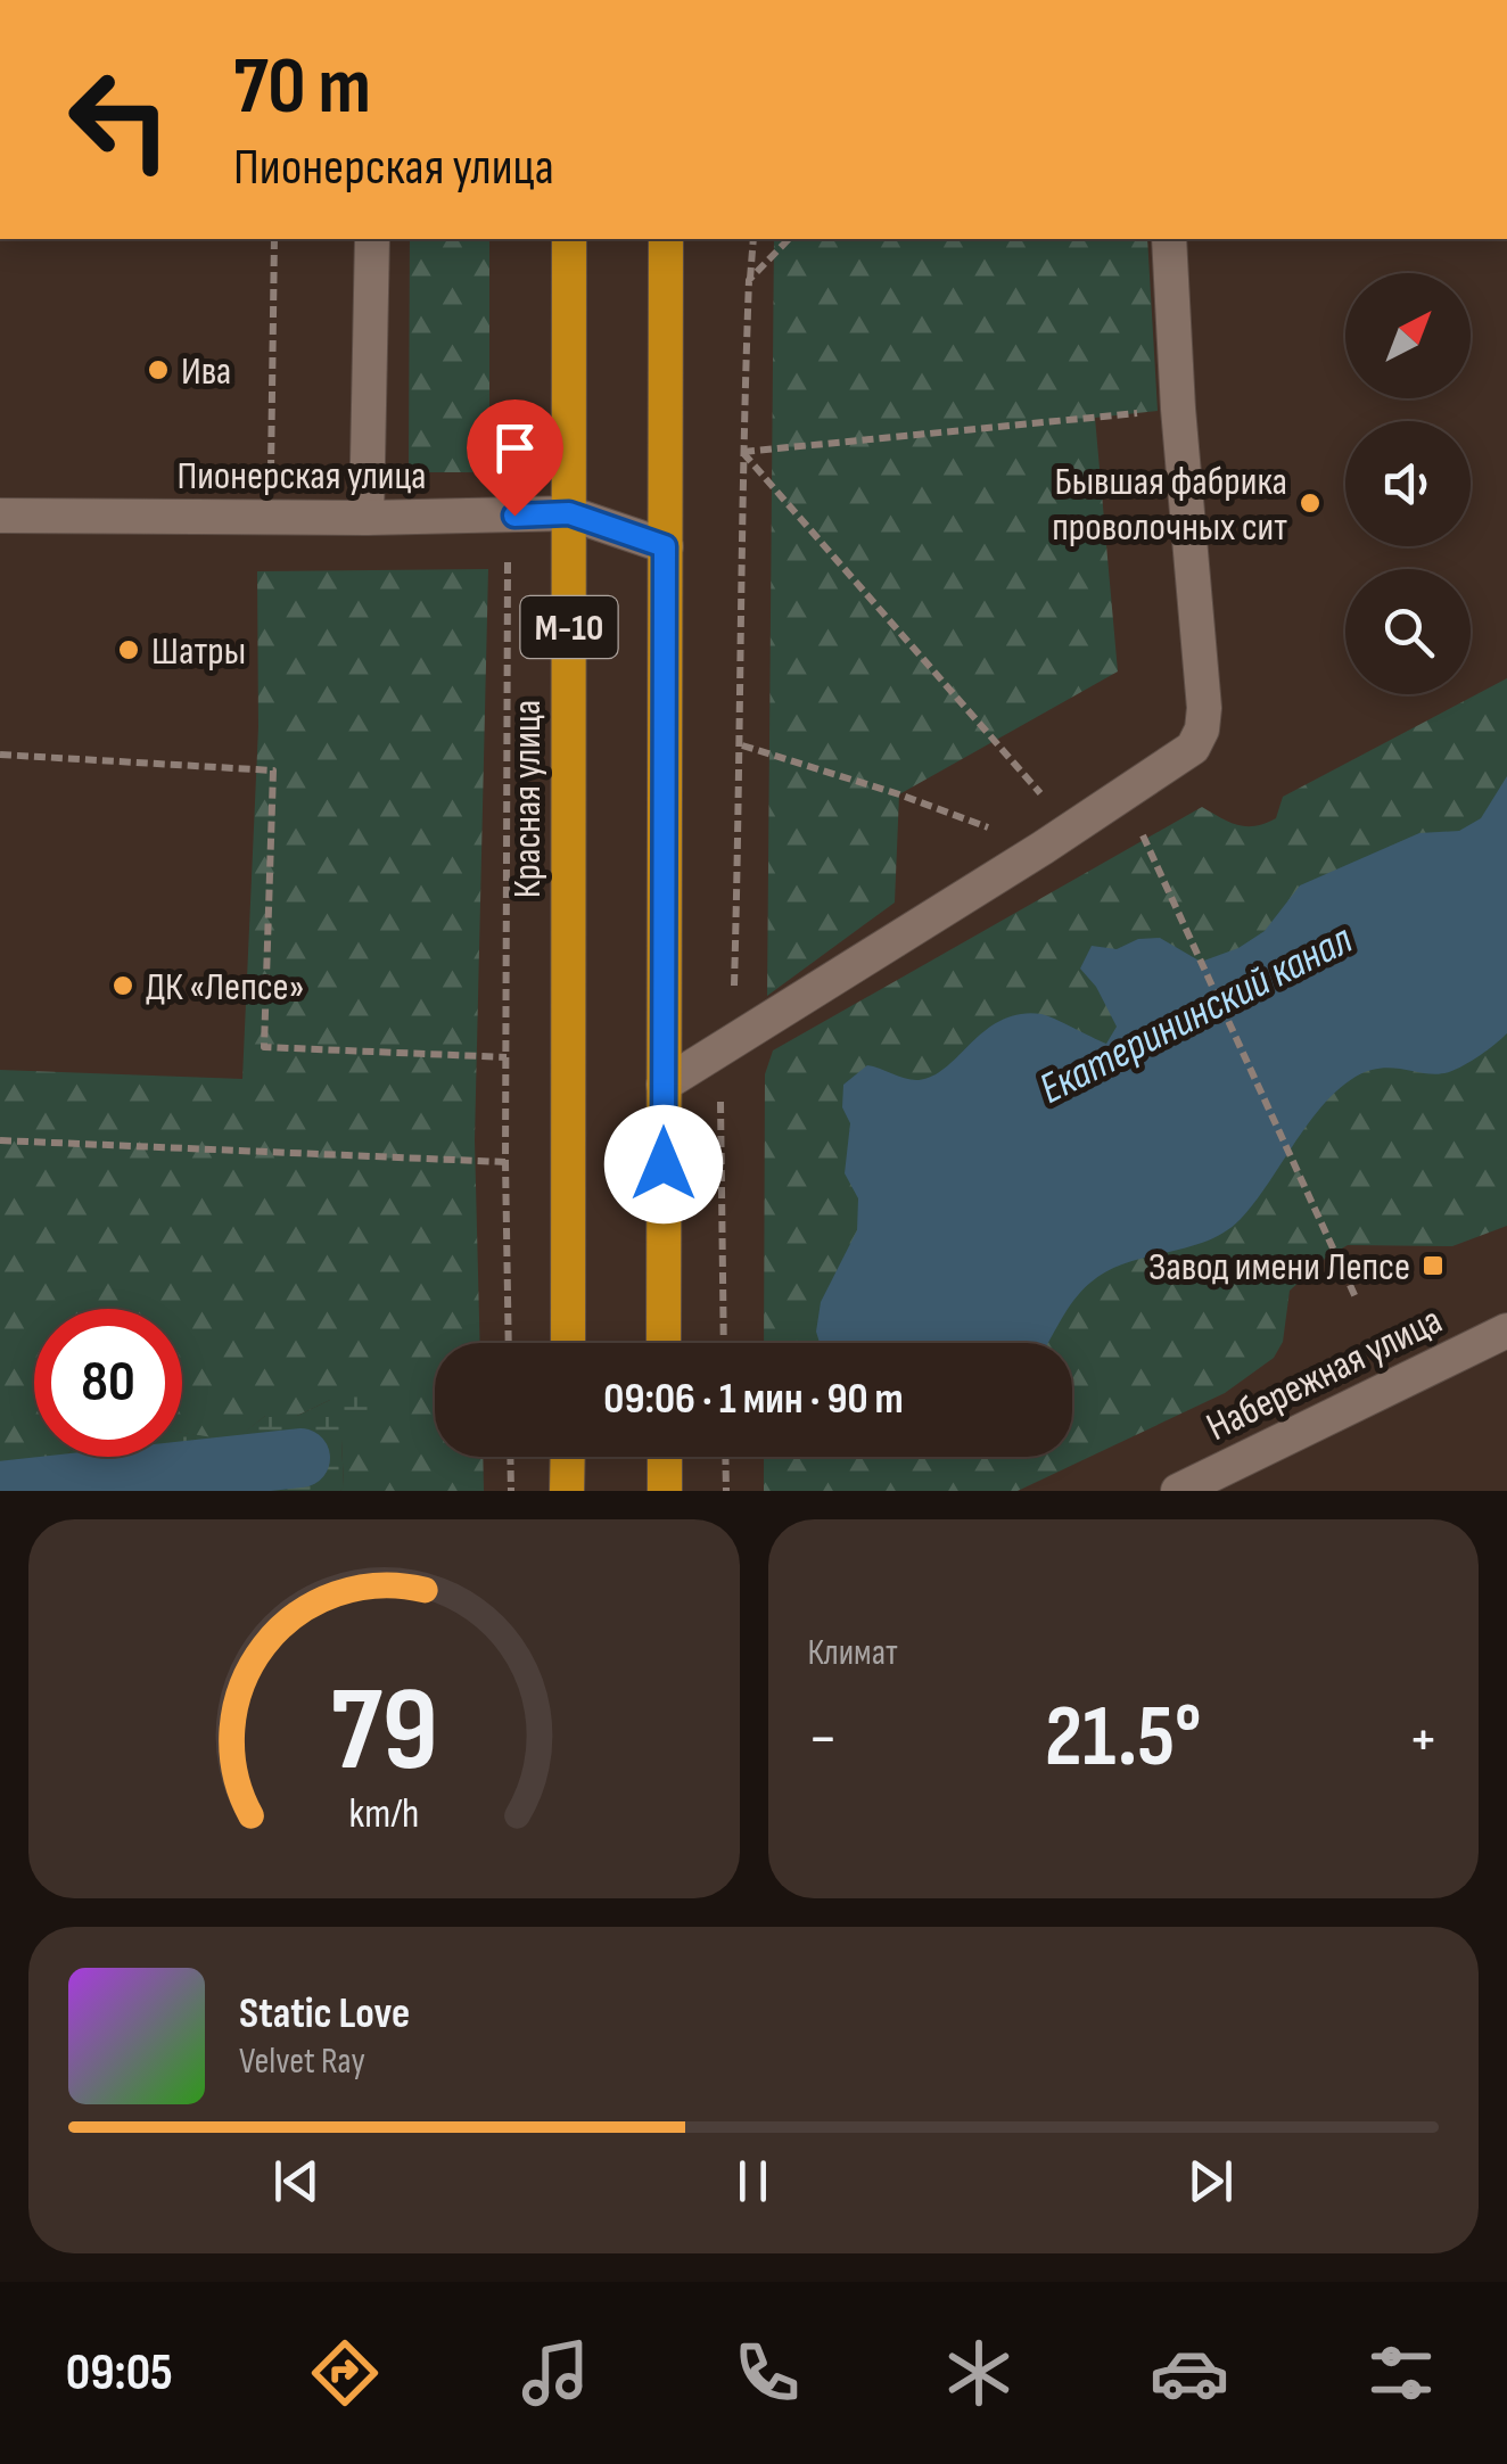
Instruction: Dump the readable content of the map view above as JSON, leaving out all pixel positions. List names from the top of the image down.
{
  "streets": {
    "highway": ["М-10", "Красная улица"],
    "street": ["Пионерская улица", "Набережная улица"]
  },
  "crossings": [
    ["Пионерская улица", "М-10"],
    ["Пионерская улица", "Красная улица"]
  ],
  "water": ["Екатерининский канал"],
  "places": {
    "other": [
      "Ива",
      "Бывшая фабрика проволочных сит",
      "Шатры",
      "ДК «Лепсе»"
    ],
    "transit": ["Завод имени Лепсе"]
  },
  "north": "top right",
  "page": {
    "turn": ["70 m", "Пионерская улица"],
    "limit": "80",
    "trip": "09:06 · 1 мин · 90 m",
    "tile": "Климат",
    "heat": ["−", "21.5°", "+"],
    "song": ["Static Love", "Velvet Ray"],
    "tabs": "09:05",
    "gauge": ["79", "km/h"]
  }
}
